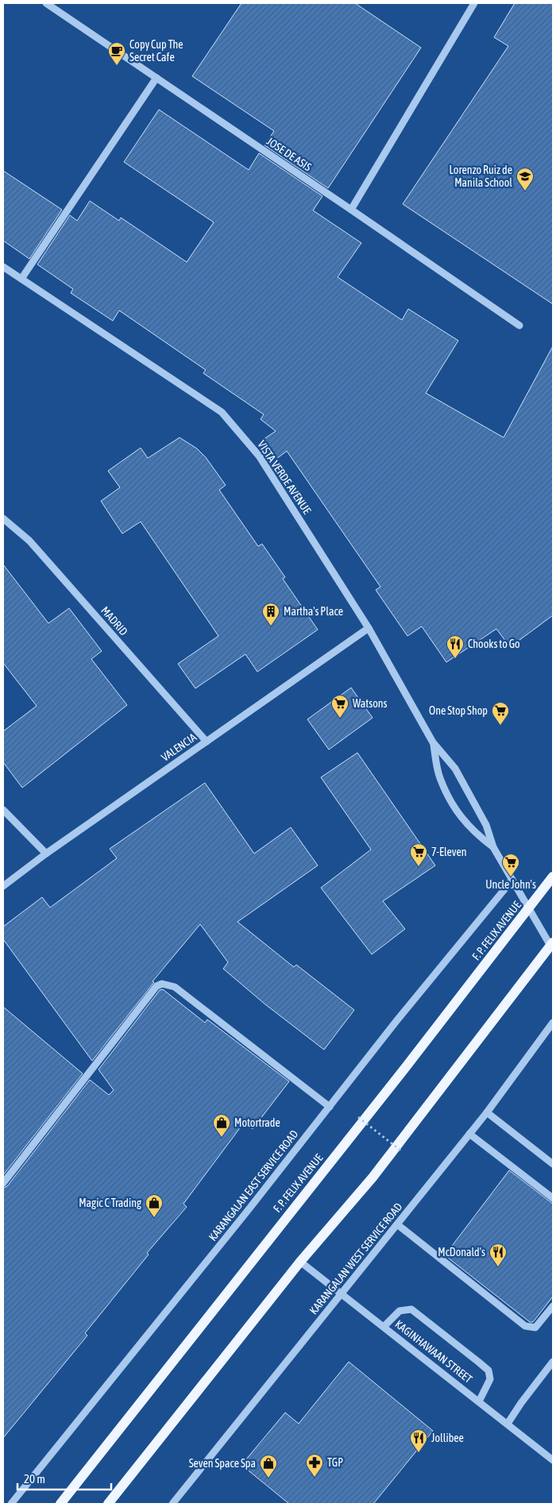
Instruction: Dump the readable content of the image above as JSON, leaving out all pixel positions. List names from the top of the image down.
{
  "streets": {
    "main road": ["F. P. FELIX AVENUE"],
    "street": [
      "JOSE DE ASIS",
      "VISTA VERDE AVENUE",
      "MADRID",
      "VALENCIA",
      "KARANGALAN EAST SERVICE ROAD",
      "KARANGALAN WEST SERVICE ROAD",
      "KAGINHAWAAN STREET"
    ]
  },
  "crossings": [
    ["VISTA VERDE AVENUE", "VALENCIA"],
    ["VISTA VERDE AVENUE", "F. P. FELIX AVENUE"],
    ["VISTA VERDE AVENUE", "KARANGALAN EAST SERVICE ROAD"],
    ["MADRID", "VALENCIA"],
    ["KARANGALAN WEST SERVICE ROAD", "KAGINHAWAAN STREET"]
  ],
  "places": {
    "cafe": ["Copy Cup The Secret Cafe"],
    "school or university": ["Lorenzo Ruiz de Manila School"],
    "building": ["Martha's Place"],
    "restaurant": ["Chooks to Go", "McDonald's", "Jollibee"],
    "supermarket": [
      "Watsons",
      "One Stop Shop",
      "7-Eleven",
      "Uncle John's"
    ],
    "shop": ["Motortrade", "Magic C Trading", "Seven Space Spa"],
    "pharmacy": ["TGP"]
  },
  "scale_bar": "20 m"
}
